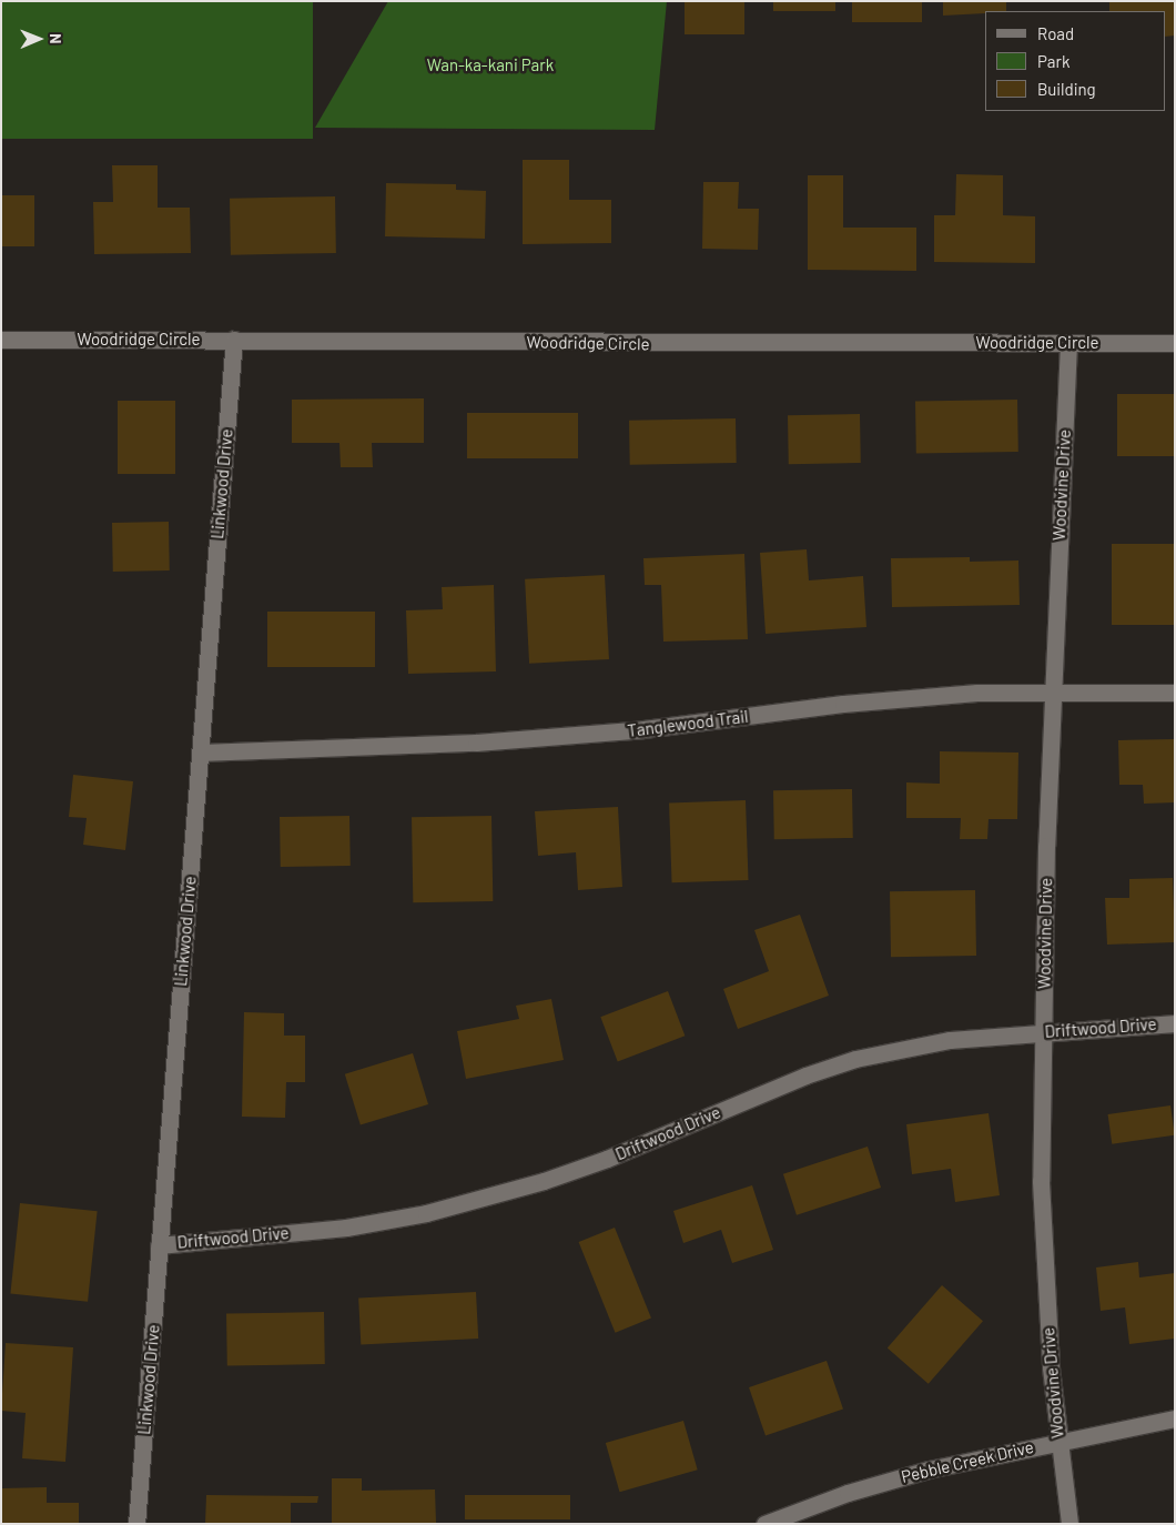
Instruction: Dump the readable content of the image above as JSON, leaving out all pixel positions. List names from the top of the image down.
{
  "streets": {
    "street": [
      "Woodridge Circle",
      "Linkwood Drive",
      "Woodvine Drive",
      "Tanglewood Trail",
      "Driftwood Drive",
      "Pebble Creek Drive"
    ]
  },
  "crossings": [
    ["Woodridge Circle", "Linkwood Drive"],
    ["Woodridge Circle", "Woodvine Drive"],
    ["Linkwood Drive", "Tanglewood Trail"],
    ["Linkwood Drive", "Driftwood Drive"],
    ["Woodvine Drive", "Tanglewood Trail"],
    ["Woodvine Drive", "Driftwood Drive"],
    ["Woodvine Drive", "Pebble Creek Drive"]
  ],
  "parks": ["Wan-ka-kani Park"],
  "legend": ["Road", "Park", "Building"],
  "north": "right"
}
